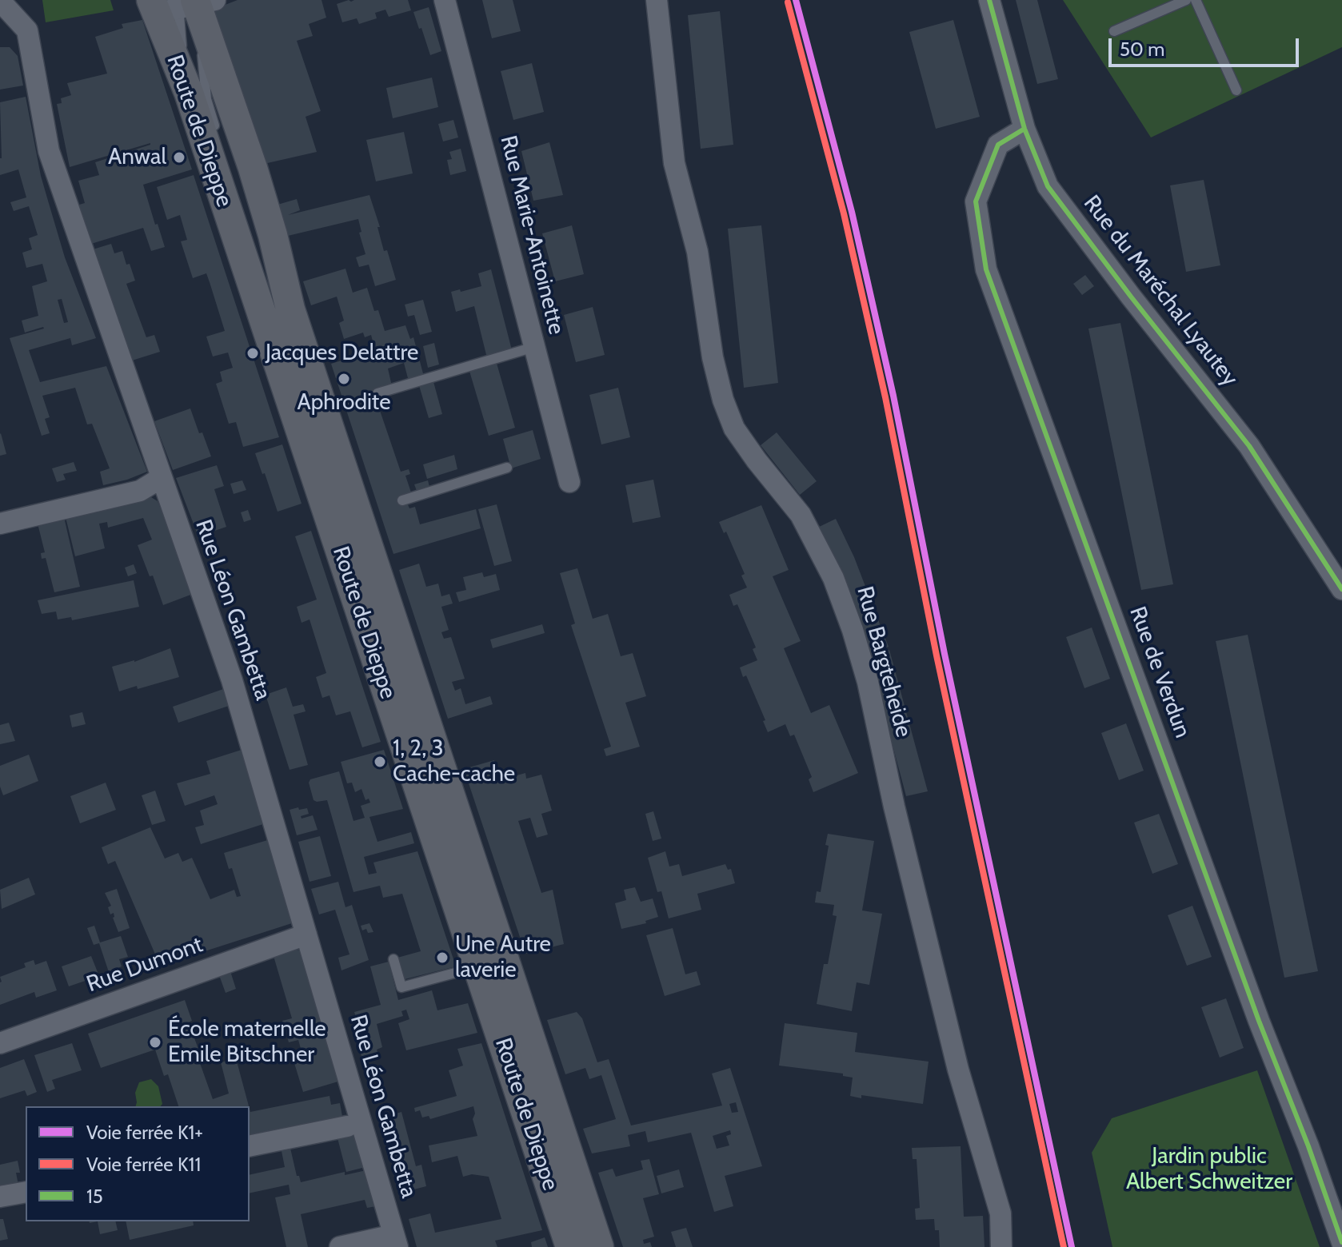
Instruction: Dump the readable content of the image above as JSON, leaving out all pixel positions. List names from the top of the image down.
{
  "streets": {
    "main road": ["Route de Dieppe"],
    "street": [
      "Rue Marie-Antoinette",
      "Rue du Maréchal Lyautey",
      "Rue Léon Gambetta",
      "Rue Bargteheide",
      "Rue de Verdun",
      "Rue Dumont"
    ]
  },
  "crossings": [
    ["Rue du Maréchal Lyautey", "Rue de Verdun"],
    ["Rue Léon Gambetta", "Rue Dumont"]
  ],
  "parks": ["Jardin public Albert Schweitzer"],
  "places": [
    "Anwal",
    "Jacques Delattre",
    "Aphrodite",
    "1, 2, 3 Cache-cache",
    "Une Autre laverie",
    "École maternelle Emile Bitschner"
  ],
  "lines": ["rail line K1+", "transit line 15", "rail line K11"],
  "legend": ["Voie ferrée K1+", "Voie ferrée K11", "15"],
  "scale_bar": "50 m"
}
